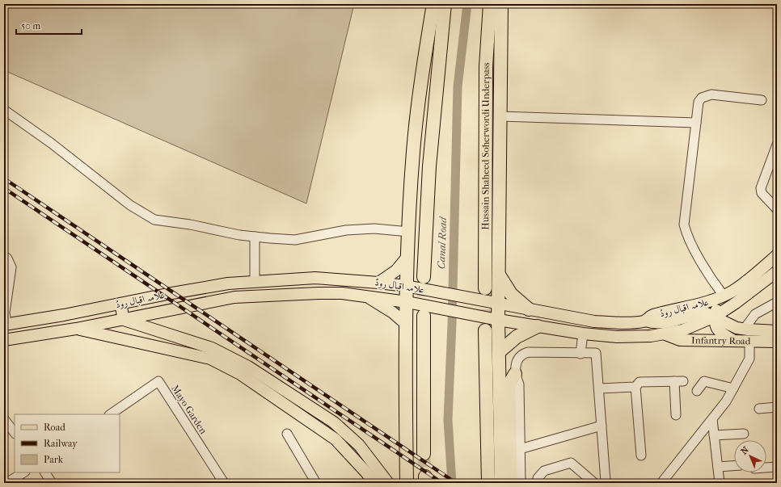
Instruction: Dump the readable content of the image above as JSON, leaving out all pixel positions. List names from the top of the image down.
{
  "streets": {
    "highway": ["Hussain Shaheed Soherwordi Underpass"],
    "main road": ["علامہ اقبال روڈ", "Infantry Road"],
    "street": ["Mayo Garden"]
  },
  "crossings": [
    ["علامہ اقبال روڈ", "Infantry Road"]
  ],
  "water": ["Canal Road"],
  "legend": ["Road", "Railway", "Park"],
  "scale_bar": "50 m",
  "north": "top left"
}
